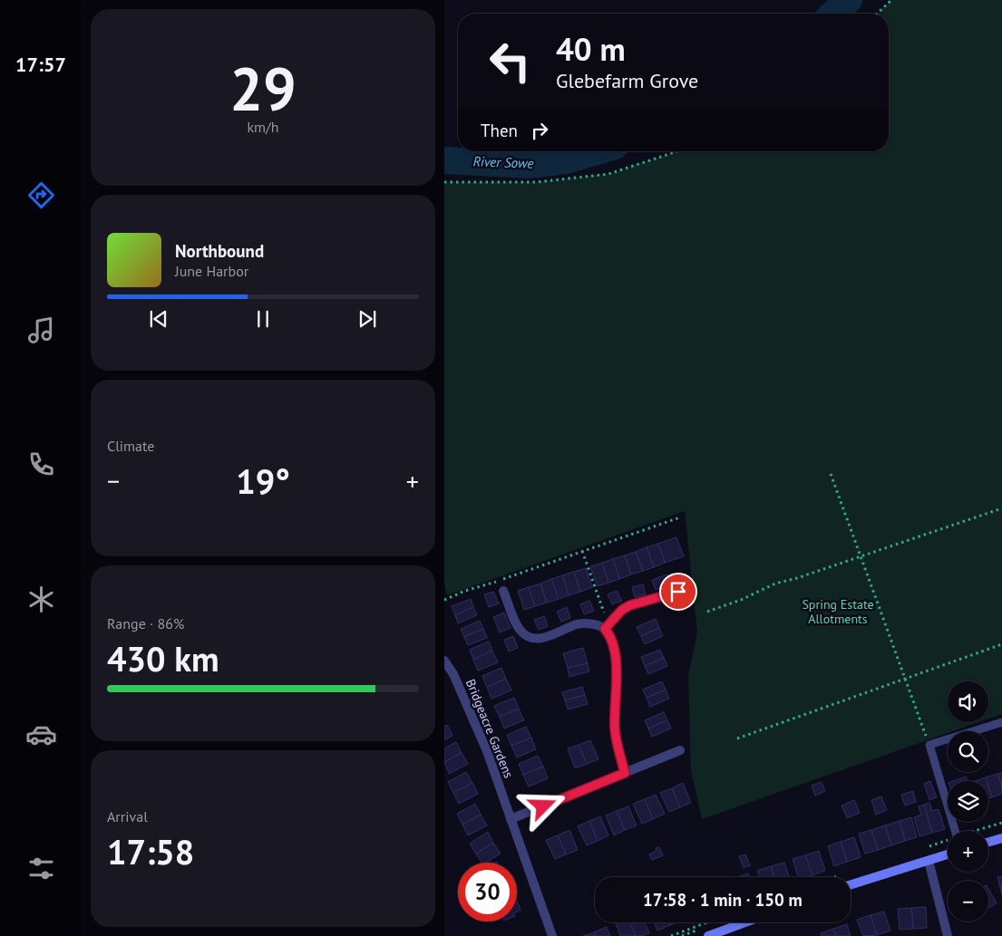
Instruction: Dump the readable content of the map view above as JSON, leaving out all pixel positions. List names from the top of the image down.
{
  "streets": {
    "street": ["Bridgeacre Gardens"]
  },
  "water": ["River Sowe"],
  "parks": ["Spring Estate Allotments"],
  "page": {
    "tabs": "17:57",
    "tile": [
      ["29", "km/h"],
      "Climate",
      ["Range · 86%", "430 km"],
      ["Arrival", "17:58"]
    ],
    "turn": ["40 m", "Glebefarm Grove"],
    "then": "Then",
    "song": ["Northbound", "June Harbor"],
    "heat": ["−", "19°", "+"],
    "map_buttons": ["+", "−"],
    "limit": "30",
    "trip": "17:58 · 1 min · 150 m"
  }
}
